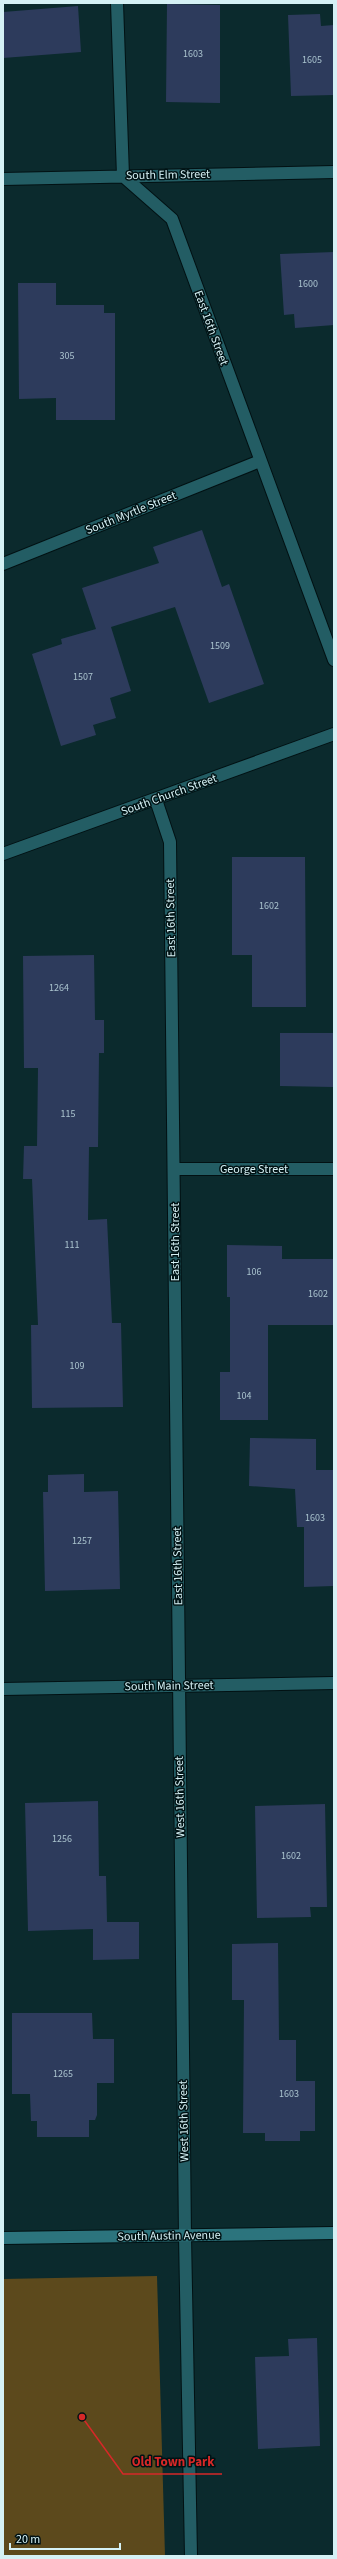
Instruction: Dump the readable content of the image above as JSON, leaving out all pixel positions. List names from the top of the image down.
{
  "streets": {
    "main road": ["South Austin Avenue"],
    "street": [
      "South Elm Street",
      "East 16th Street",
      "South Myrtle Street",
      "South Church Street",
      "George Street",
      "South Main Street",
      "West 16th Street"
    ]
  },
  "crossings": [
    ["South Elm Street", "East 16th Street"],
    ["East 16th Street", "South Myrtle Street"],
    ["East 16th Street", "South Church Street"],
    ["East 16th Street", "George Street"],
    ["East 16th Street", "South Main Street"],
    ["East 16th Street", "West 16th Street"],
    ["South Main Street", "West 16th Street"],
    ["West 16th Street", "South Austin Avenue"]
  ],
  "places": ["Old Town Park"],
  "house_numbers": [
    "1603",
    "1605",
    "1600",
    "305",
    "1509",
    "1507",
    "1602",
    "1264",
    "115",
    "111",
    "106",
    "1602",
    "109",
    "104",
    "1603",
    "1257",
    "1256",
    "1602",
    "1265",
    "1603"
  ],
  "scale_bar": "20 m"
}
